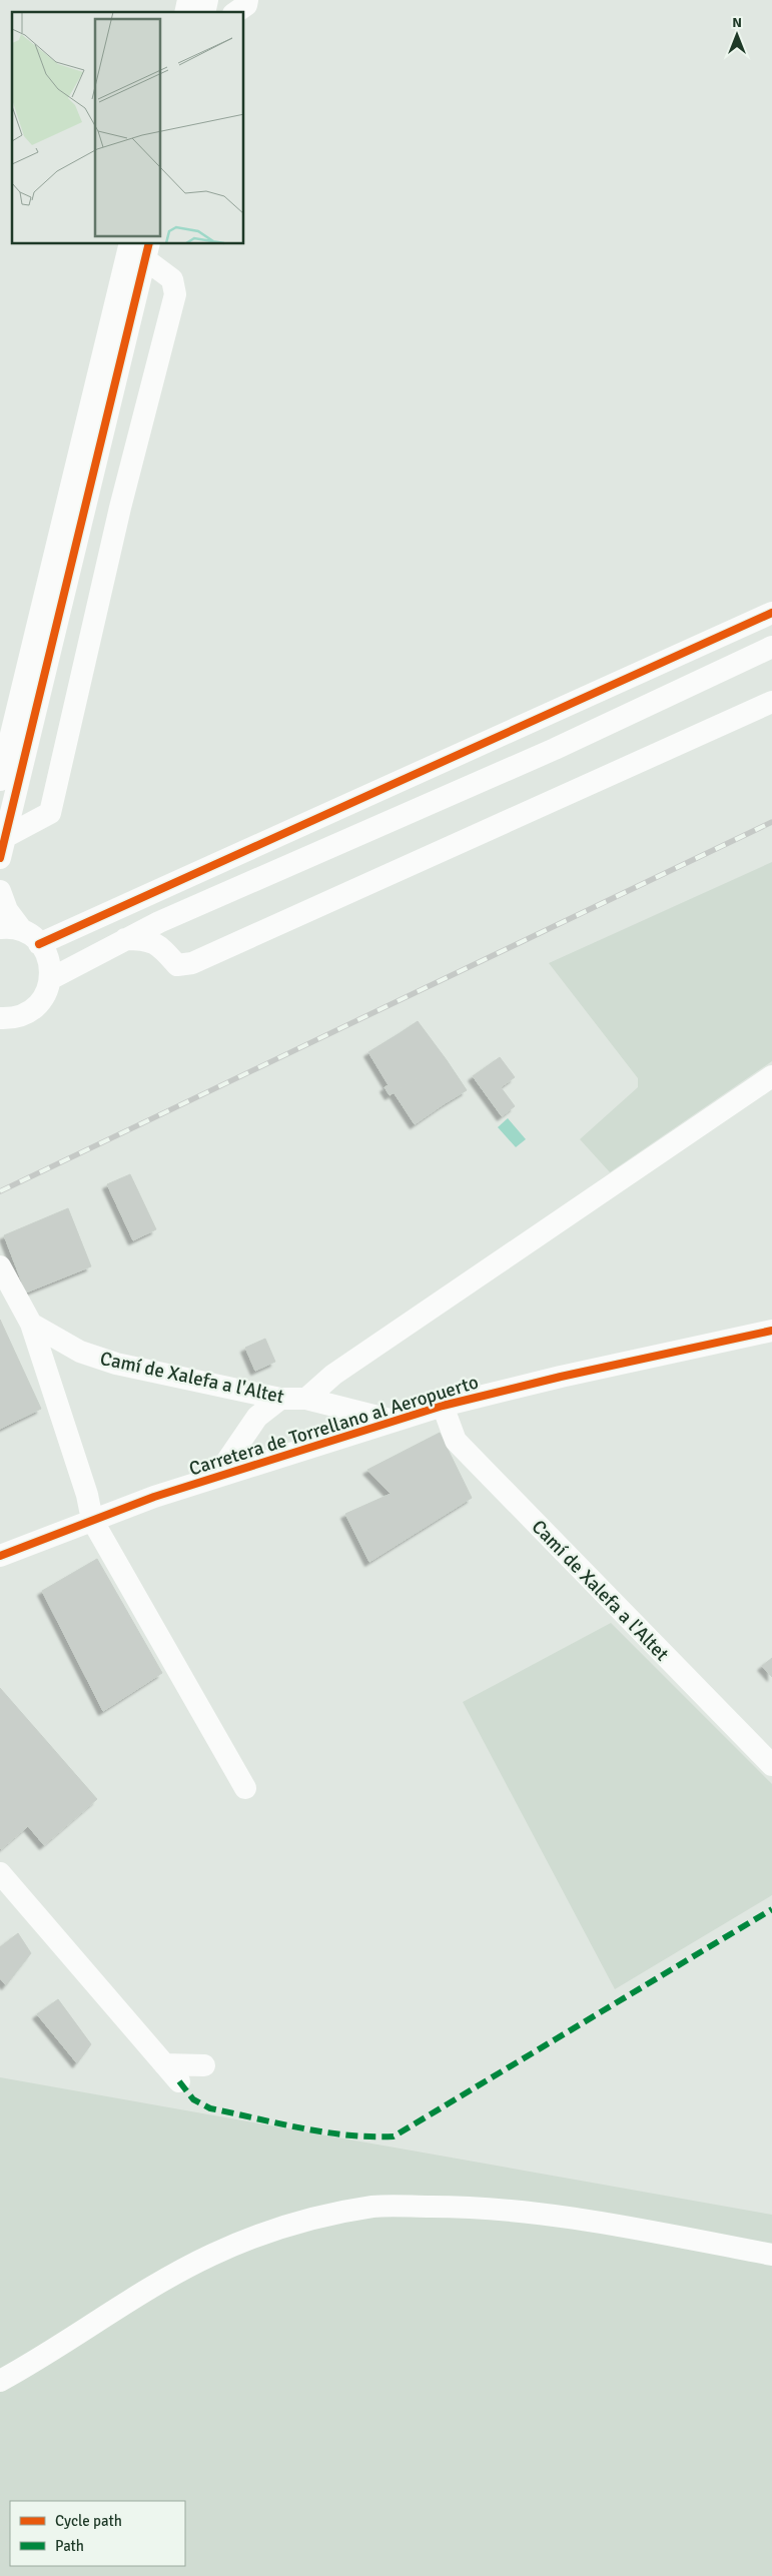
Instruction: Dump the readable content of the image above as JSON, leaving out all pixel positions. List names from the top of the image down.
{
  "streets": {
    "street": ["Camí de Xalefa a l'Altet", "Carretera de Torrellano al Aeropuerto"]
  },
  "crossings": [
    ["Camí de Xalefa a l'Altet", "Carretera de Torrellano al Aeropuerto"]
  ],
  "legend": ["Cycle path", "Path"],
  "north": "top"
}
